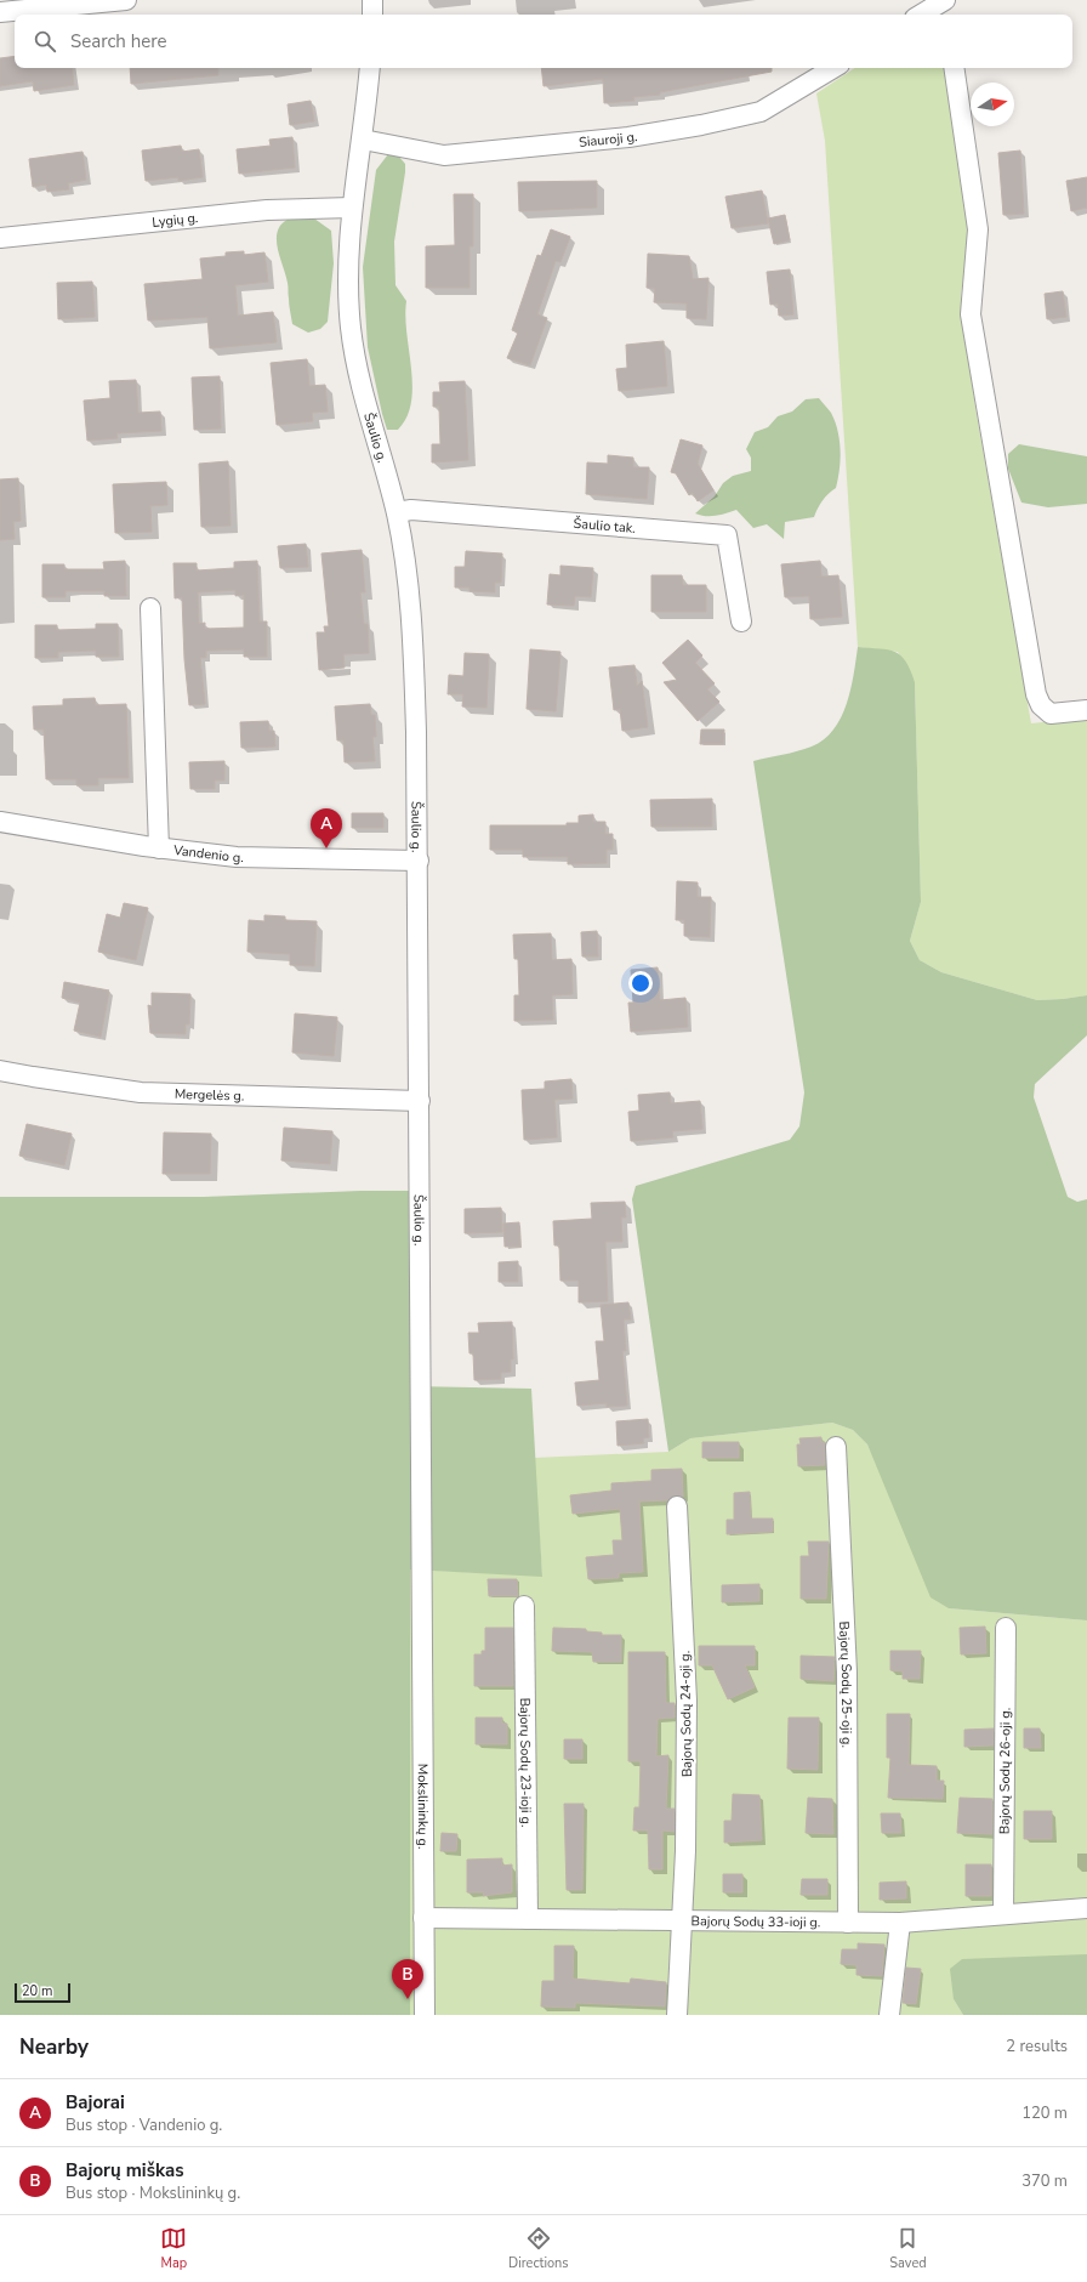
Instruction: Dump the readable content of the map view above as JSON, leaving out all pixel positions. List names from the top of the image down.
{
  "streets": {
    "street": [
      "Siauroji g.",
      "Lygių g.",
      "Šaulio g.",
      "Šaulio tak.",
      "Vandenio g.",
      "Mergelės g.",
      "Bajorų Sodų 25-oji g.",
      "Bajorų Sodų 24-oji g.",
      "Bajorų Sodų 23-ioji g.",
      "Bajorų Sodų 26-oji g.",
      "Mokslininkų g.",
      "Bajorų Sodų 33-ioji g."
    ]
  },
  "crossings": [
    ["Siauroji g.", "Šaulio g."],
    ["Lygių g.", "Šaulio g."],
    ["Šaulio g.", "Šaulio tak."],
    ["Šaulio g.", "Vandenio g."],
    ["Šaulio g.", "Mergelės g."],
    ["Šaulio g.", "Mokslininkų g."],
    ["Bajorų Sodų 25-oji g.", "Bajorų Sodų 33-ioji g."],
    ["Bajorų Sodų 24-oji g.", "Bajorų Sodų 33-ioji g."],
    ["Bajorų Sodų 23-ioji g.", "Bajorų Sodų 33-ioji g."],
    ["Bajorų Sodų 26-oji g.", "Bajorų Sodų 33-ioji g."],
    ["Mokslininkų g.", "Bajorų Sodų 33-ioji g."]
  ],
  "scale_bar": "20 m",
  "north": "right",
  "page": {
    "search": "Search here",
    "pins": ["A", "B"],
    "scale": "20 m",
    "heading": ["Nearby", "2 results"],
    "list": [
      {
        "mark": "A",
        "name": "Bajorai",
        "note": "Bus stop · Vandenio g.",
        "value": "120 m"
      },
      {
        "mark": "B",
        "name": "Bajorų miškas",
        "note": "Bus stop · Mokslininkų g.",
        "value": "370 m"
      }
    ],
    "nav": ["Map", "Directions", "Saved"]
  }
}
